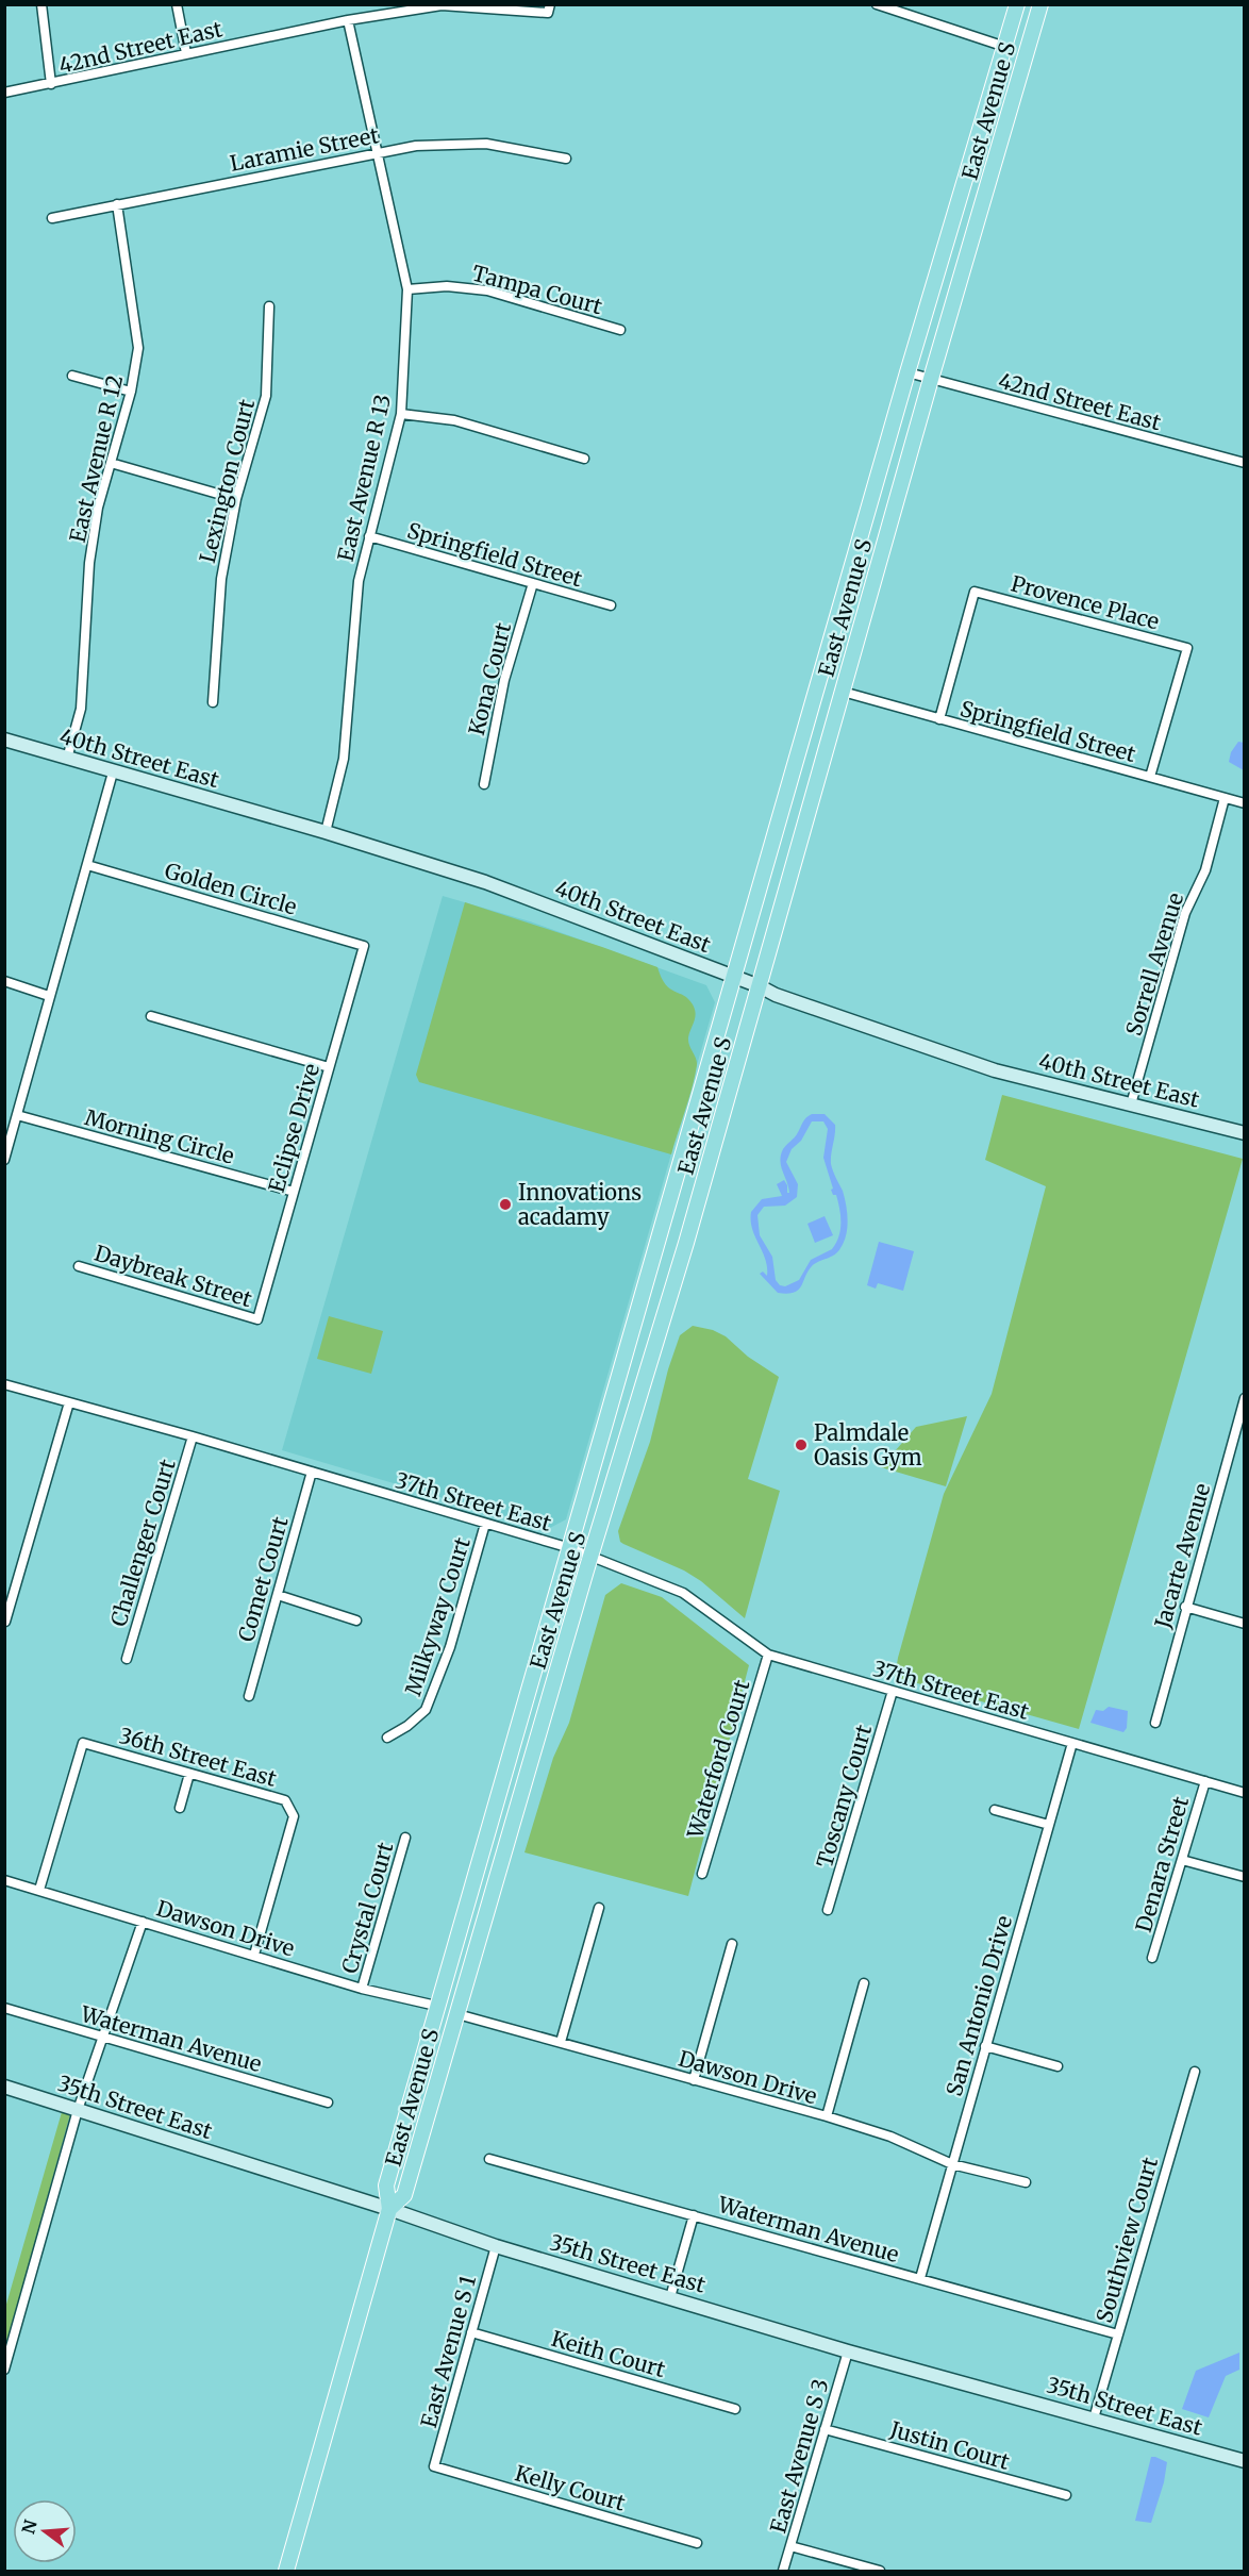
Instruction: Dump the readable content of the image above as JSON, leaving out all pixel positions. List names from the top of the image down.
{
  "streets": {
    "main road": ["East Avenue S", "40th Street East", "35th Street East"],
    "street": [
      "42nd Street East",
      "Laramie Street",
      "Tampa Court",
      "East Avenue R 12",
      "East Avenue R 13",
      "Lexington Court",
      "Springfield Street",
      "Provence Place",
      "Kona Court",
      "Golden Circle",
      "Sorrell Avenue",
      "Eclipse Drive",
      "Morning Circle",
      "Daybreak Street",
      "37th Street East",
      "Challenger Court",
      "Jacarte Avenue",
      "Comet Court",
      "Milkyway Court",
      "36th Street East",
      "Waterford Court",
      "Toscany Court",
      "Denara Street",
      "Crystal Court",
      "Dawson Drive",
      "San Antonio Drive",
      "Waterman Avenue",
      "Southview Court",
      "East Avenue S 1",
      "Keith Court",
      "Justin Court",
      "East Avenue S 3",
      "Kelly Court"
    ]
  },
  "crossings": [
    ["42nd Street East", "East Avenue S"],
    ["42nd Street East", "East Avenue R 13"],
    ["East Avenue S", "Springfield Street"],
    ["East Avenue S", "40th Street East"],
    ["East Avenue S", "37th Street East"],
    ["East Avenue S", "Dawson Drive"],
    ["East Avenue S", "35th Street East"],
    ["Laramie Street", "East Avenue R 12"],
    ["Laramie Street", "East Avenue R 13"],
    ["Tampa Court", "East Avenue R 13"],
    ["East Avenue R 12", "40th Street East"],
    ["East Avenue R 13", "Springfield Street"],
    ["East Avenue R 13", "40th Street East"],
    ["Springfield Street", "Provence Place"],
    ["Springfield Street", "Kona Court"],
    ["Springfield Street", "Sorrell Avenue"],
    ["40th Street East", "Sorrell Avenue"],
    ["Golden Circle", "Eclipse Drive"],
    ["Eclipse Drive", "Morning Circle"],
    ["Eclipse Drive", "Daybreak Street"],
    ["37th Street East", "Challenger Court"],
    ["37th Street East", "Comet Court"],
    ["37th Street East", "Milkyway Court"],
    ["37th Street East", "Waterford Court"],
    ["37th Street East", "Toscany Court"],
    ["37th Street East", "Denara Street"],
    ["37th Street East", "San Antonio Drive"],
    ["36th Street East", "Dawson Drive"],
    ["Crystal Court", "Dawson Drive"],
    ["Dawson Drive", "San Antonio Drive"],
    ["San Antonio Drive", "Waterman Avenue"],
    ["Waterman Avenue", "Southview Court"],
    ["35th Street East", "Southview Court"],
    ["35th Street East", "East Avenue S 1"],
    ["35th Street East", "East Avenue S 3"],
    ["East Avenue S 1", "Keith Court"],
    ["East Avenue S 1", "Kelly Court"],
    ["Justin Court", "East Avenue S 3"]
  ],
  "places": ["Innovations acadamy", "Palmdale Oasis Gym"],
  "north": "left"
}
